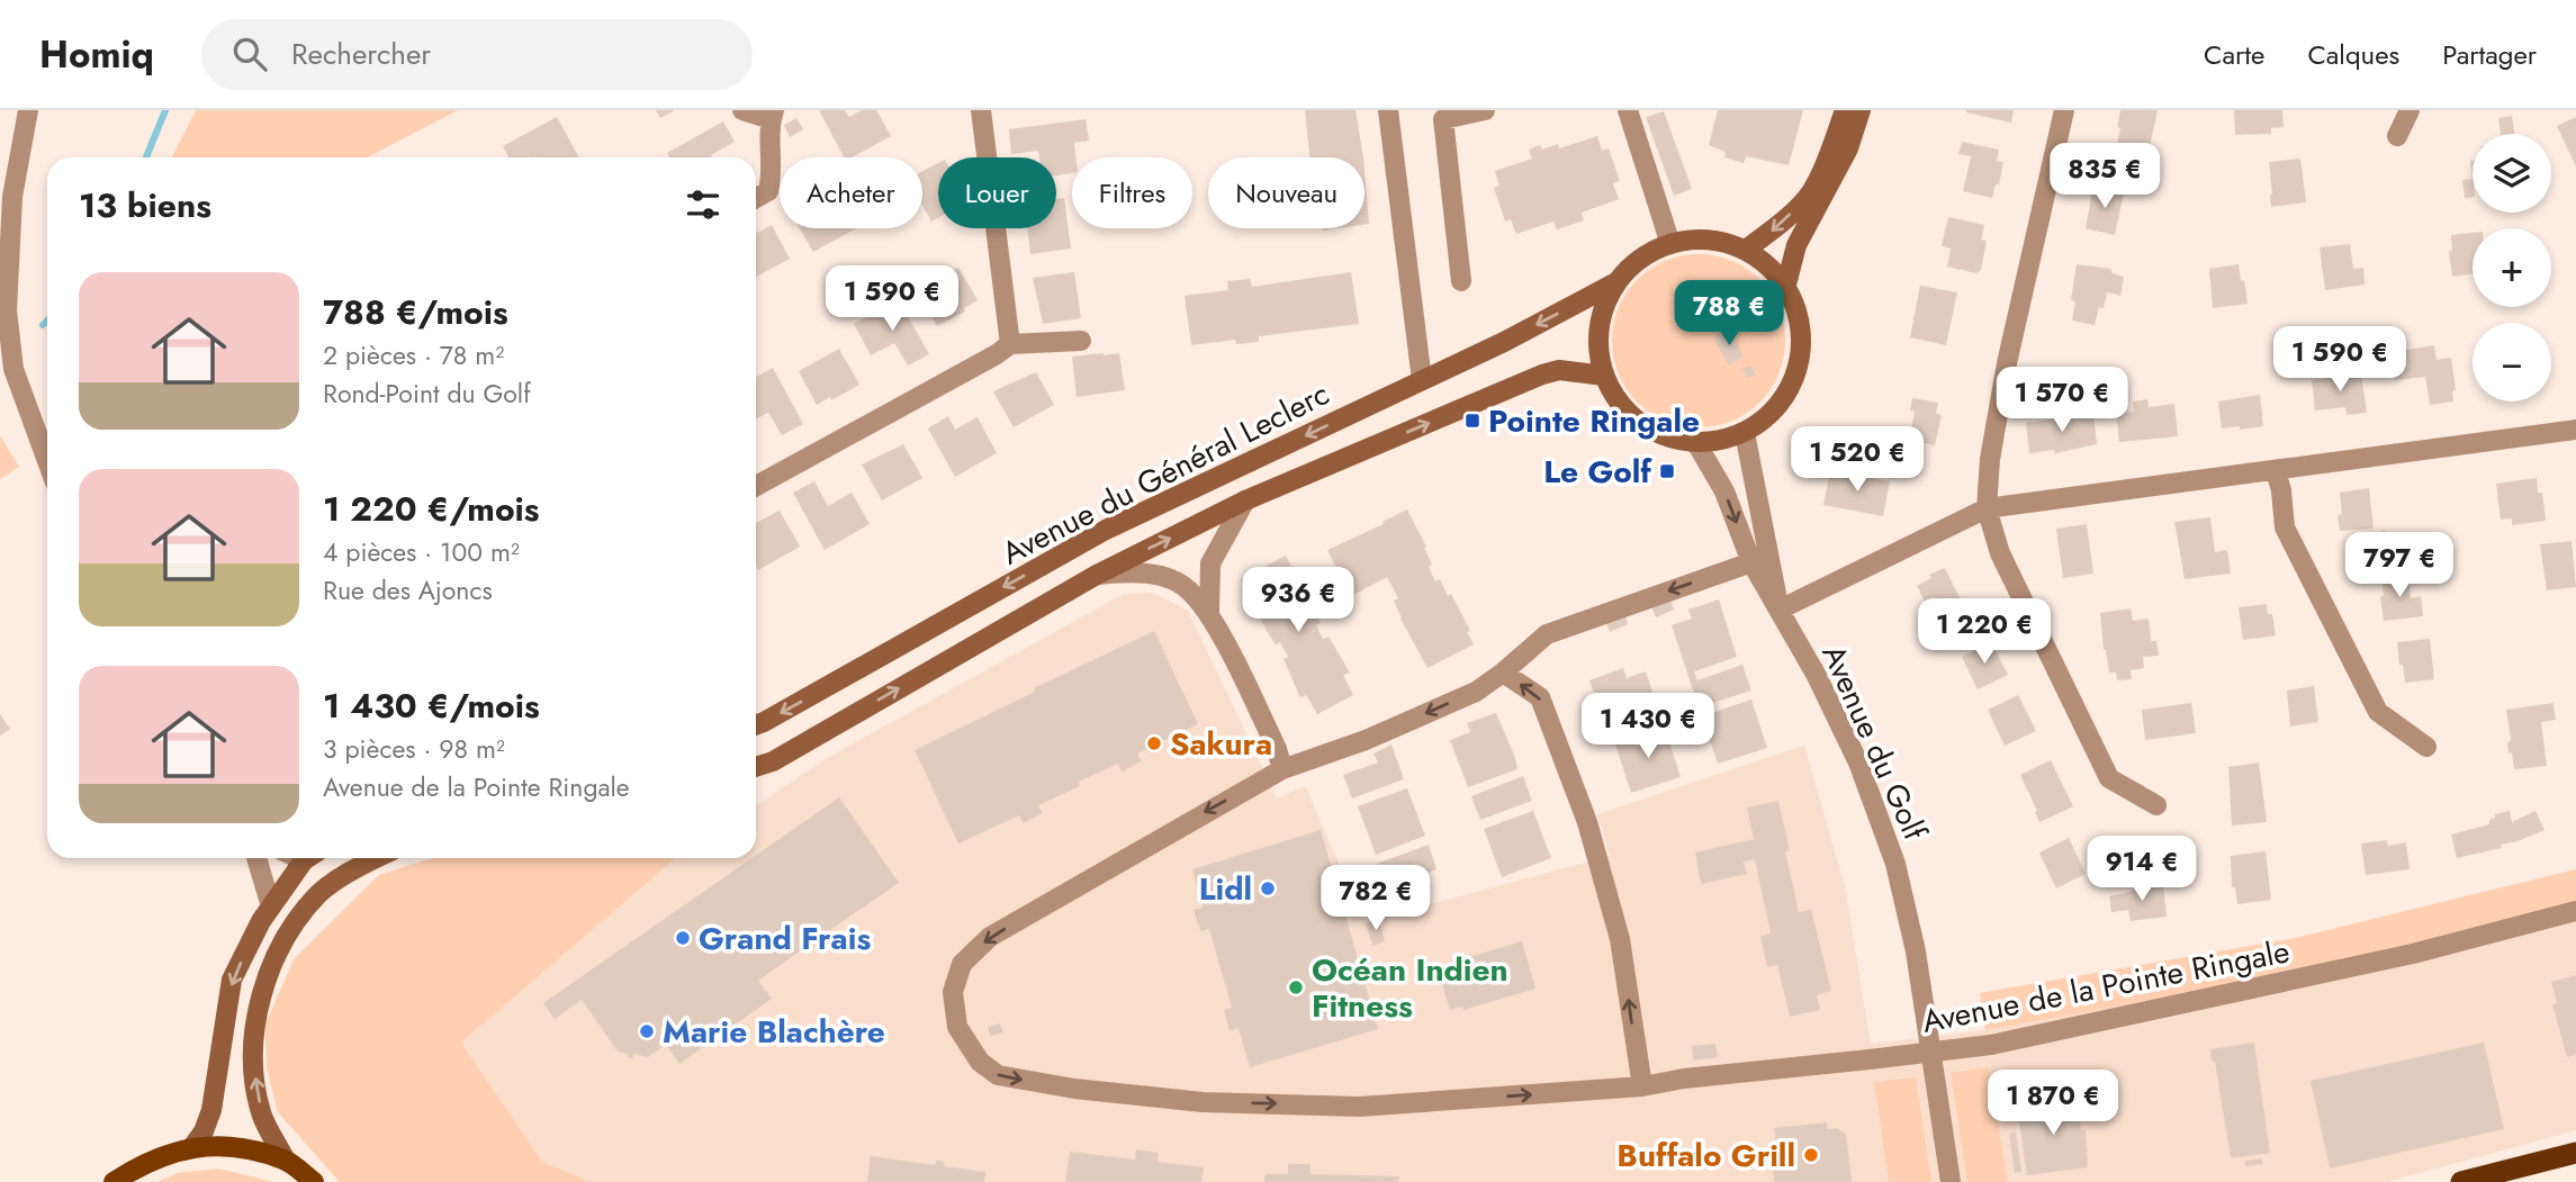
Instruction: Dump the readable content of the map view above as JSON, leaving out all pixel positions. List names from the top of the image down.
{
  "streets": {
    "main road": ["Avenue du Général Leclerc"],
    "street": ["Avenue du Golf", "Avenue de la Pointe Ringale"]
  },
  "crossings": [
    ["Avenue du Général Leclerc", "Avenue du Golf"],
    ["Avenue du Golf", "Avenue de la Pointe Ringale"]
  ],
  "places": {
    "transit": ["Pointe Ringale", "Le Golf"],
    "other": [
      "Sakura",
      "Lidl",
      "Grand Frais",
      "Océan Indien Fitness",
      "Marie Blachère",
      "Buffalo Grill"
    ]
  },
  "page": {
    "header": "Homiq",
    "search": "Rechercher",
    "nav": ["Carte", "Calques", "Partager"],
    "map_buttons": ["+", "−"],
    "price": [
      "835 €",
      "1 590 €",
      "788 €",
      "1 590 €",
      "1 570 €",
      "1 520 €",
      "797 €",
      "936 €",
      "1 220 €",
      "1 430 €",
      "914 €",
      "782 €",
      "1 870 €"
    ],
    "chip": [
      "Acheter",
      "Louer",
      "Filtres",
      "Nouveau"
    ],
    "heading": "13 biens",
    "list": [
      {
        "name": "788 €/mois",
        "note": "2 pièces · 78 m² · Rond-Point du Golf"
      },
      {
        "name": "1 220 €/mois",
        "note": "4 pièces · 100 m² · Rue des Ajoncs"
      },
      {
        "name": "1 430 €/mois",
        "note": "3 pièces · 98 m² · Avenue de la Pointe Ringale"
      }
    ]
  }
}
